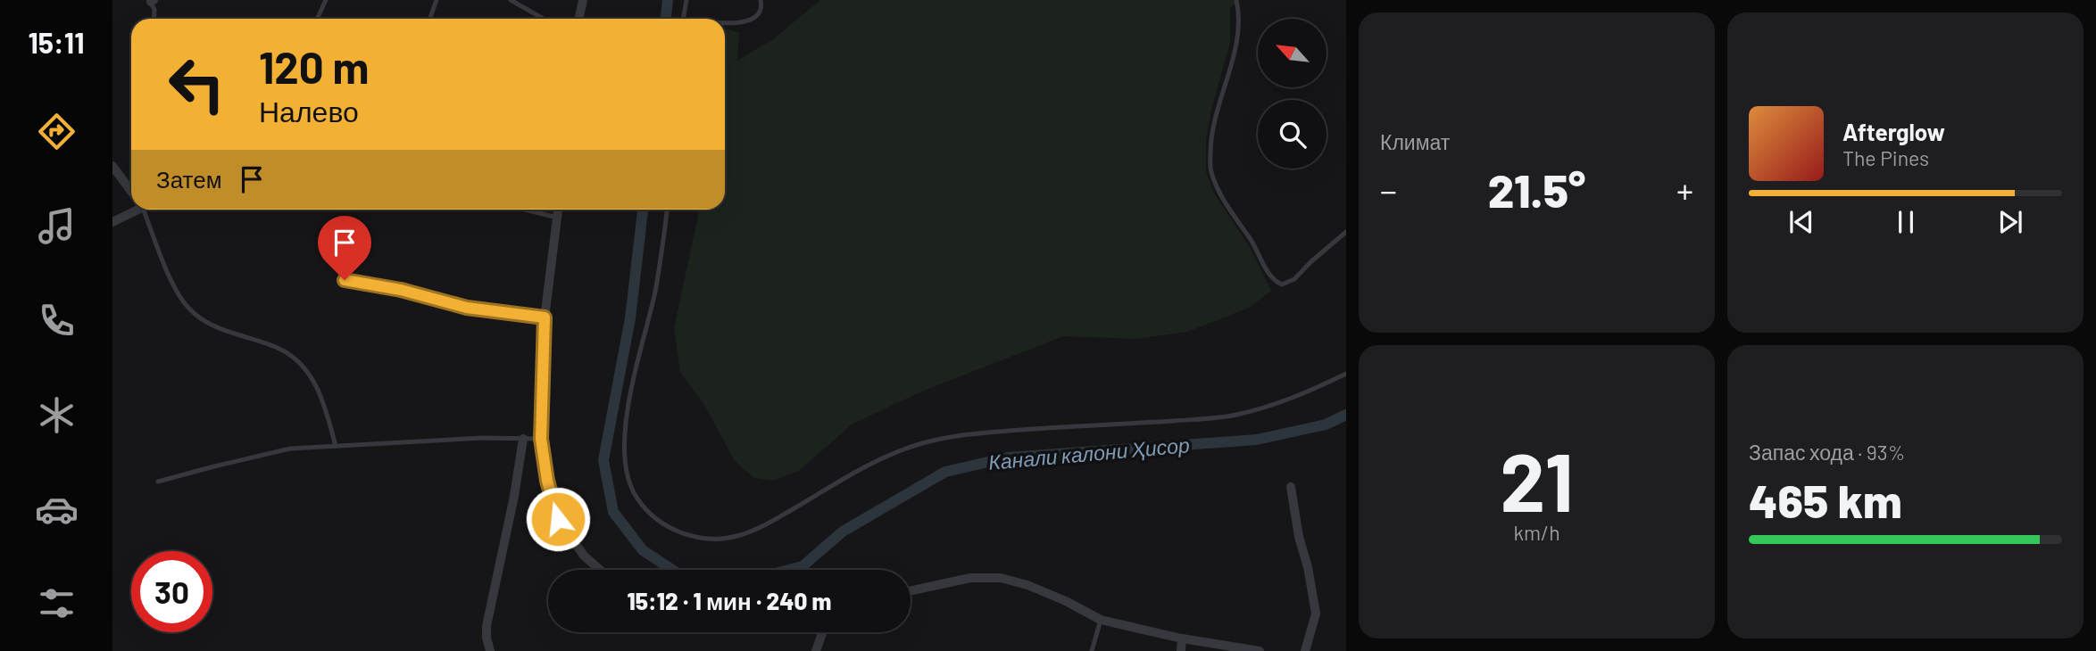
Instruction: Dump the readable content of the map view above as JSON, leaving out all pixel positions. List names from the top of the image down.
{
  "water": ["Канали калони Ҳисор"],
  "north": "top left",
  "page": {
    "tabs": "15:11",
    "tile": [
      "Климат",
      ["21", "km/h"],
      ["Запас хода · 93%", "465 km"]
    ],
    "turn": ["120 m", "Налево"],
    "song": ["Afterglow", "The Pines"],
    "then": "Затем",
    "heat": ["−", "21.5°", "+"],
    "limit": "30",
    "trip": "15:12 · 1 мин · 240 m"
  }
}
